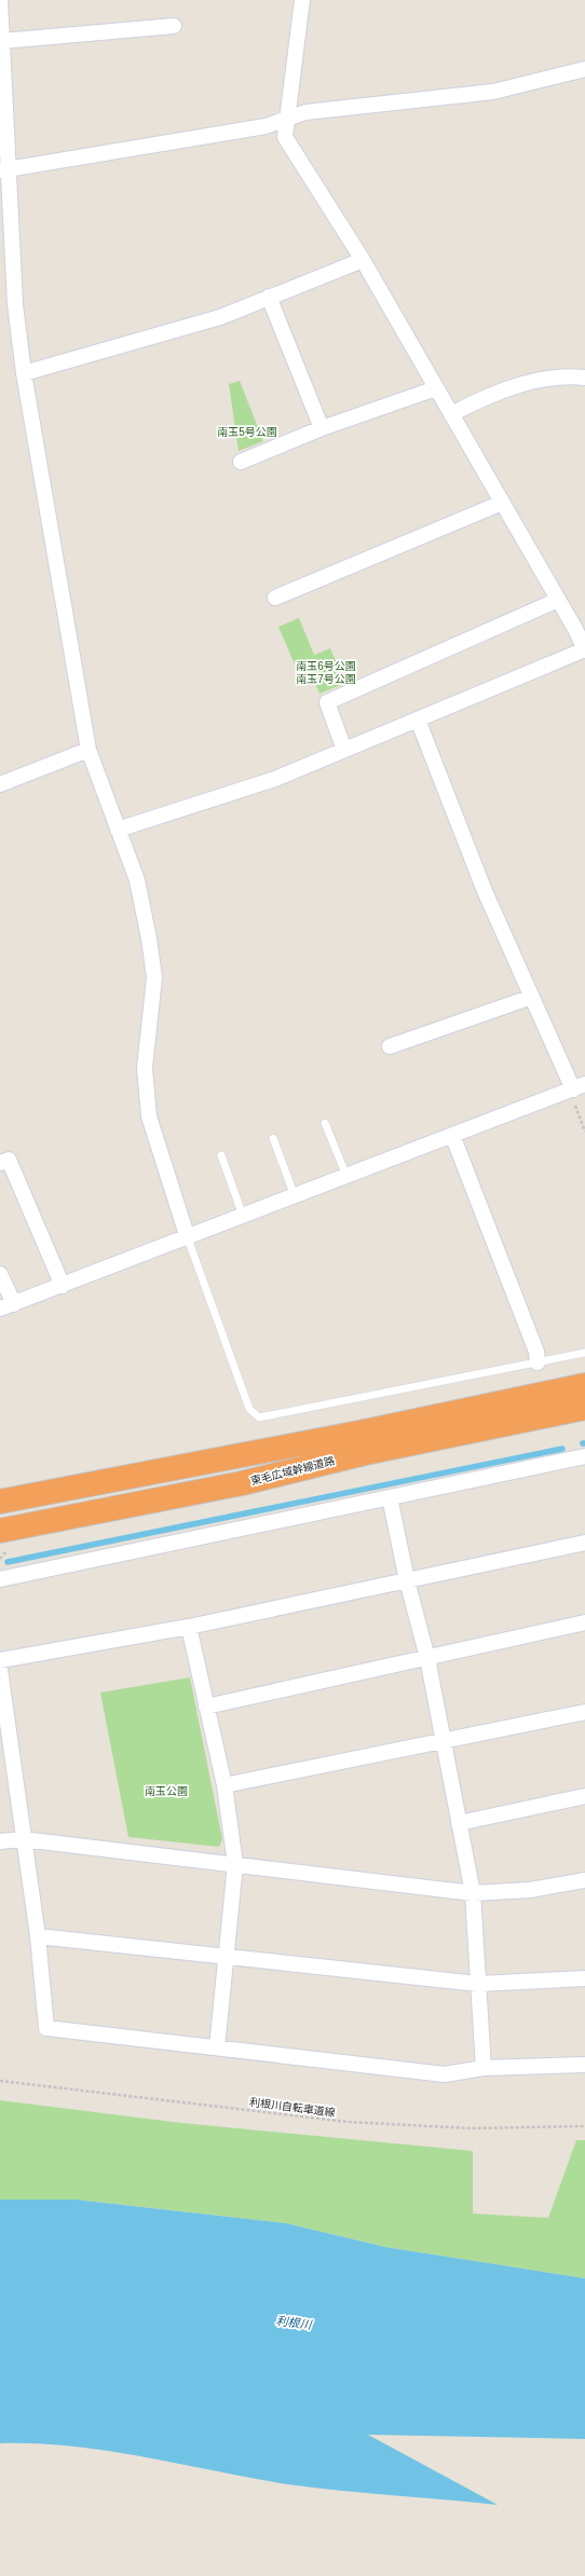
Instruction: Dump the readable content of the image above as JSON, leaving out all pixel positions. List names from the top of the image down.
{
  "streets": {
    "highway": ["東毛広域幹線道路"],
    "path": ["利根川自転車道線"]
  },
  "water": ["利根川"],
  "parks": ["南玉5号公園", "南玉6号公園 南玉7号公園", "南玉公園"]
}
